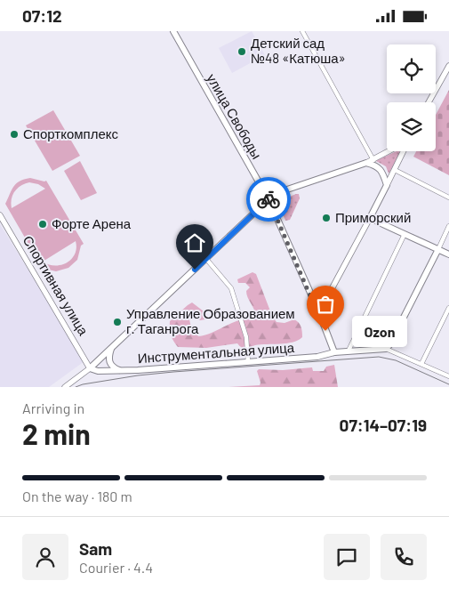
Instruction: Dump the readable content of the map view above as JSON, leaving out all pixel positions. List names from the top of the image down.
{
  "streets": {
    "main road": ["улица Свободы", "Инструментальная улица"],
    "street": ["Спортивная улица"]
  },
  "crossings": [
    ["улица Свободы", "Инструментальная улица"],
    ["Спортивная улица", "Инструментальная улица"]
  ],
  "places": [
    "Детский сад №48 «Катюша»",
    "Спорткомплекс",
    "Приморский",
    "Форте Арена",
    "Управление Образованием г. Таганрога",
    "Ozon"
  ],
  "page": {
    "status": "07:12",
    "bubble": "Ozon",
    "heading": ["2 min", "Arriving in", "07:14–07:19"],
    "panel": ["Sam", "Courier · 4.4"],
    "bar": "On the way · 180 m"
  }
}
